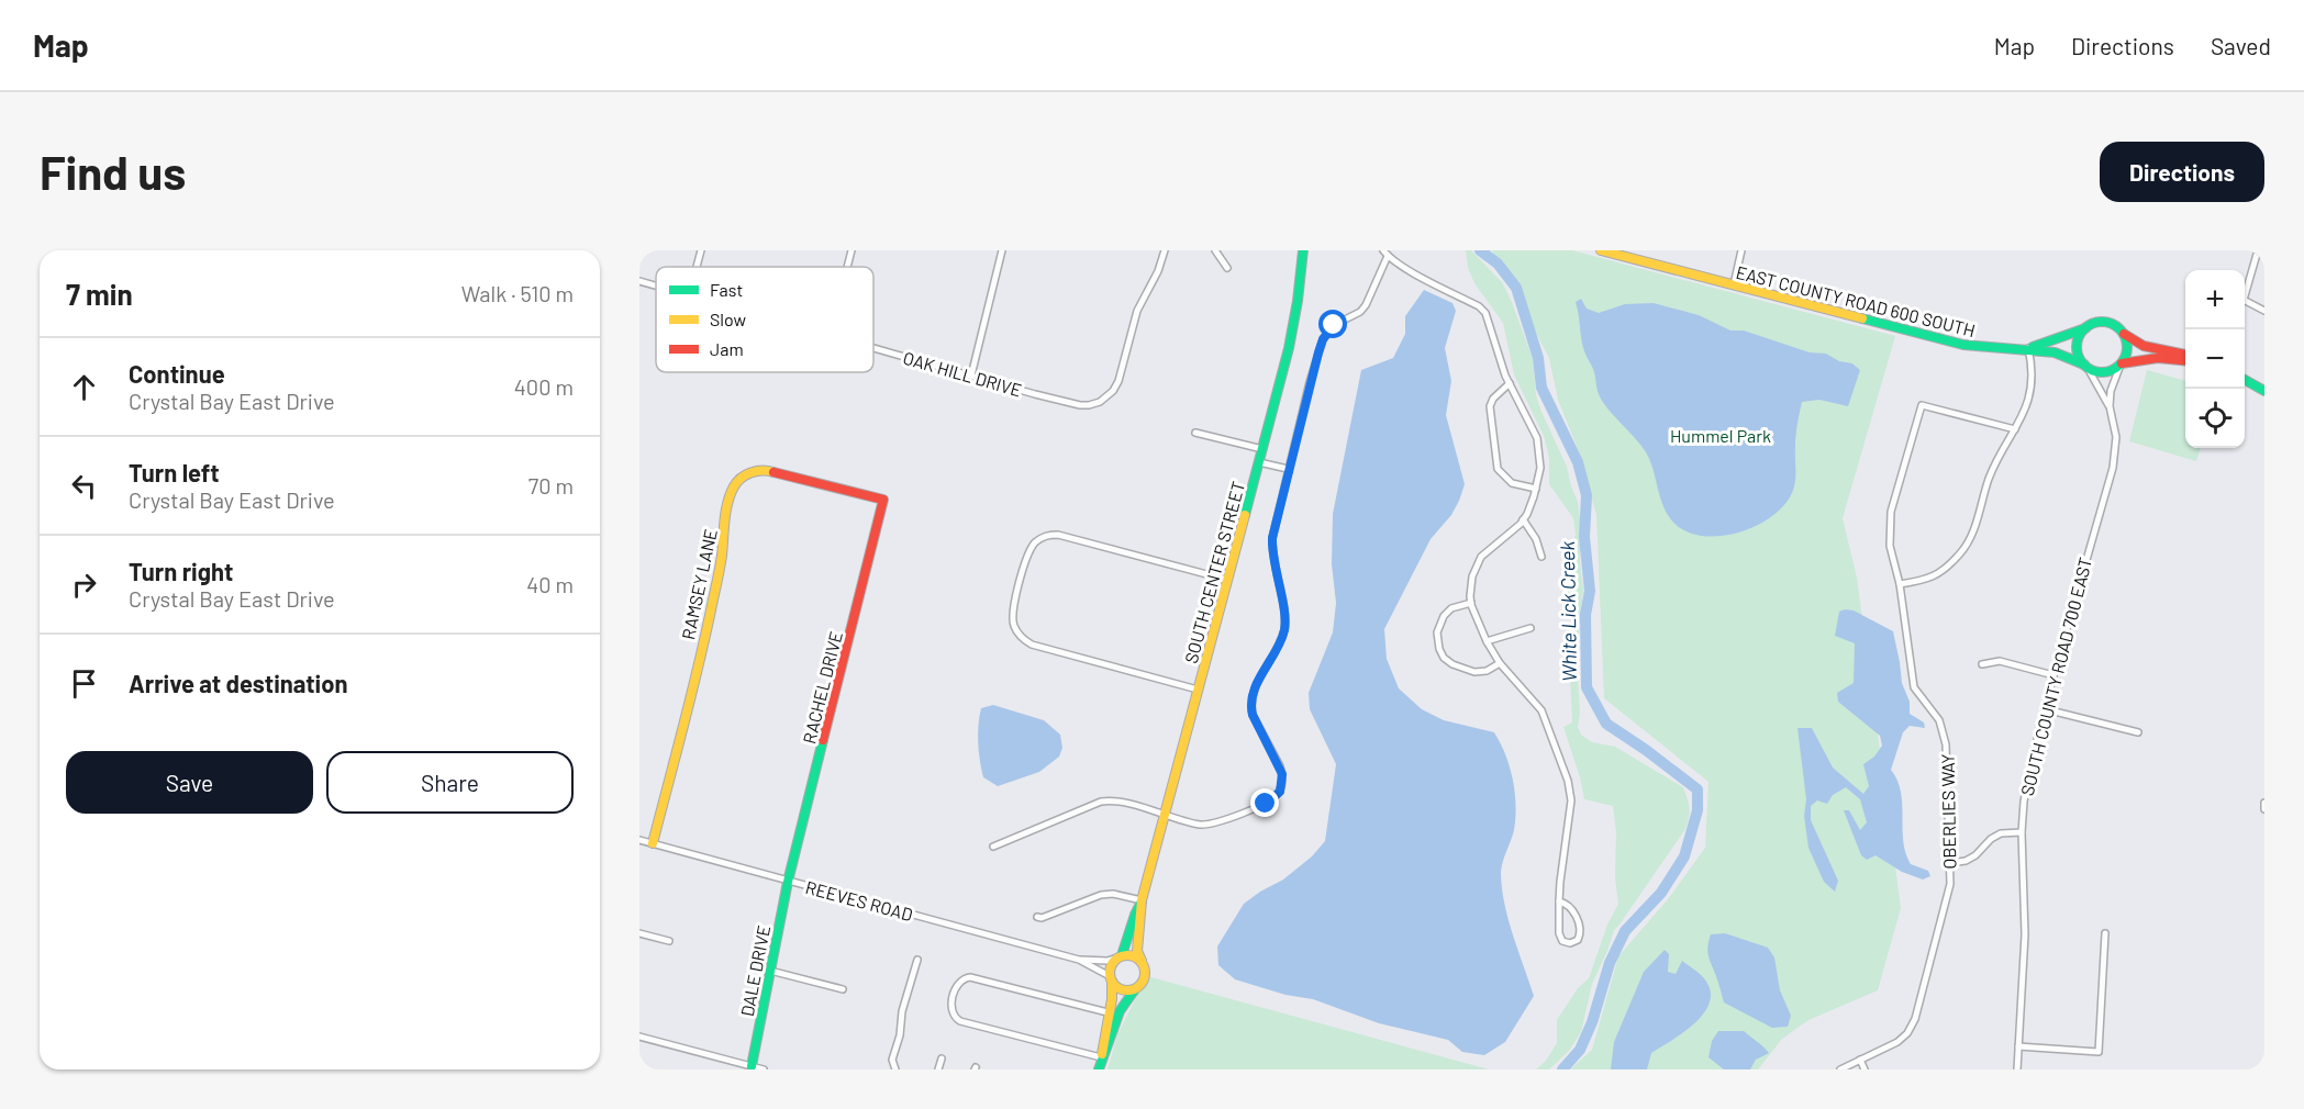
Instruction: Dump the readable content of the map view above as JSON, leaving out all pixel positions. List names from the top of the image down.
{
  "streets": {
    "street": [
      "EAST COUNTY ROAD 600 SOUTH",
      "OAK HILL DRIVE",
      "SOUTH CENTER STREET",
      "RAMSEY LANE",
      "SOUTH COUNTY ROAD 700 EAST",
      "RACHEL DRIVE",
      "OBERLIES WAY",
      "REEVES ROAD",
      "DALE DRIVE"
    ]
  },
  "crossings": [
    ["EAST COUNTY ROAD 600 SOUTH", "SOUTH COUNTY ROAD 700 EAST"],
    ["SOUTH CENTER STREET", "REEVES ROAD"],
    ["RAMSEY LANE", "RACHEL DRIVE"],
    ["RAMSEY LANE", "REEVES ROAD"],
    ["RACHEL DRIVE", "REEVES ROAD"],
    ["RACHEL DRIVE", "DALE DRIVE"],
    ["REEVES ROAD", "DALE DRIVE"]
  ],
  "water": ["White Lick Creek"],
  "parks": ["Hummel Park"],
  "legend": ["Fast", "Slow", "Jam"],
  "page": {
    "header": "Map",
    "nav": ["Map", "Directions", "Saved"],
    "buttons": [
      "Directions",
      ["Save", "Share"]
    ],
    "title": "Find us",
    "heading": ["7 min", "Walk · 510 m"],
    "map_buttons": ["+", "−"],
    "list": [
      ["Continue", "Crystal Bay East Drive", "400 m"],
      ["Turn left", "Crystal Bay East Drive", "70 m"],
      ["Turn right", "Crystal Bay East Drive", "40 m"],
      "Arrive at destination"
    ]
  }
}
